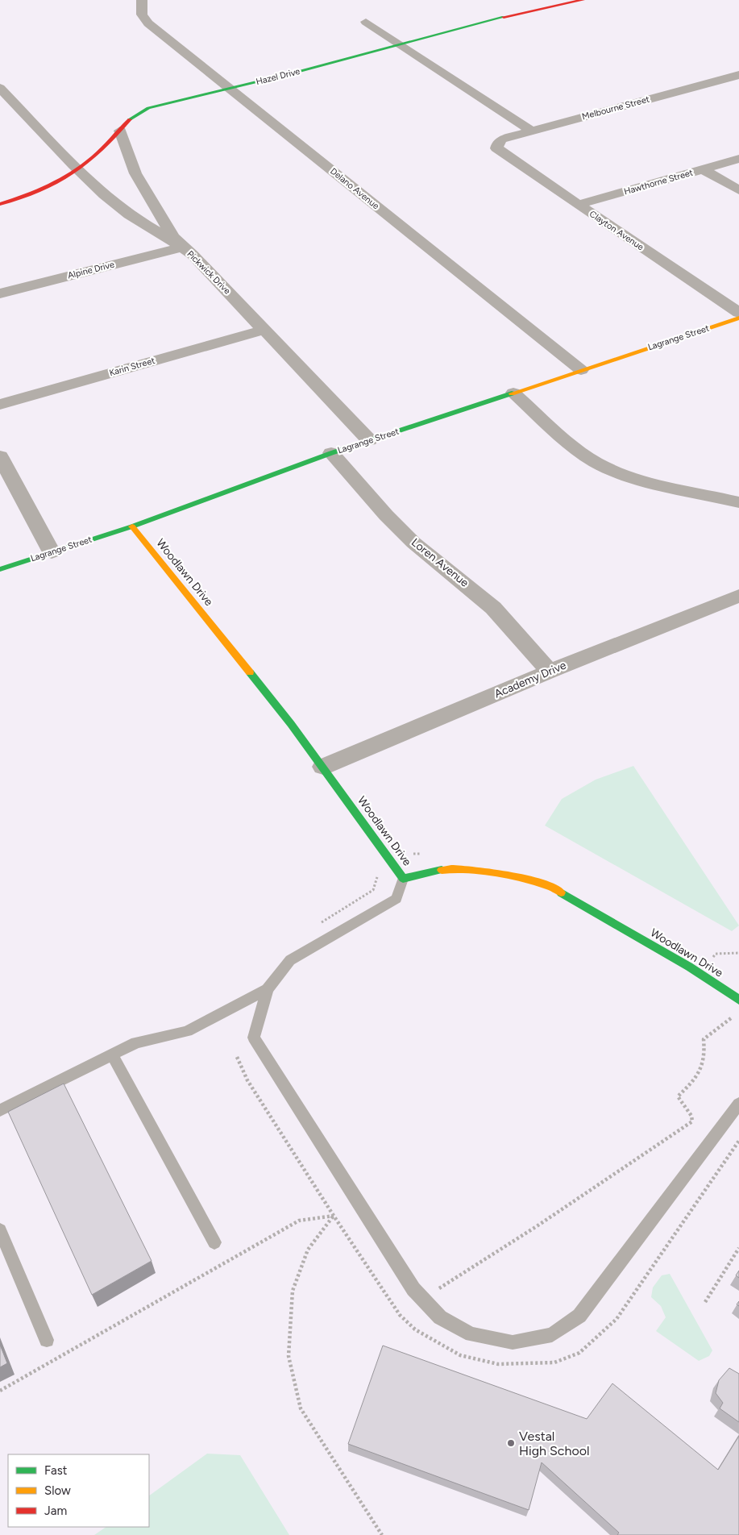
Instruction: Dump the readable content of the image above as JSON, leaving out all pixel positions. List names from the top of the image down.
{
  "streets": {
    "street": [
      "Hazel Drive",
      "Melbourne Street",
      "Hawthorne Street",
      "Delano Avenue",
      "Clayton Avenue",
      "Alpine Drive",
      "Pickwick Drive",
      "Lagrange Street",
      "Karin Street",
      "Loren Avenue",
      "Woodlawn Drive",
      "Academy Drive"
    ]
  },
  "crossings": [
    ["Hazel Drive", "Delano Avenue"],
    ["Hazel Drive", "Pickwick Drive"],
    ["Melbourne Street", "Clayton Avenue"],
    ["Hawthorne Street", "Clayton Avenue"],
    ["Delano Avenue", "Lagrange Street"],
    ["Alpine Drive", "Pickwick Drive"],
    ["Pickwick Drive", "Lagrange Street"],
    ["Pickwick Drive", "Karin Street"],
    ["Lagrange Street", "Loren Avenue"],
    ["Lagrange Street", "Woodlawn Drive"],
    ["Loren Avenue", "Academy Drive"],
    ["Woodlawn Drive", "Academy Drive"]
  ],
  "places": ["Vestal High School"],
  "legend": ["Fast", "Slow", "Jam"]
}
